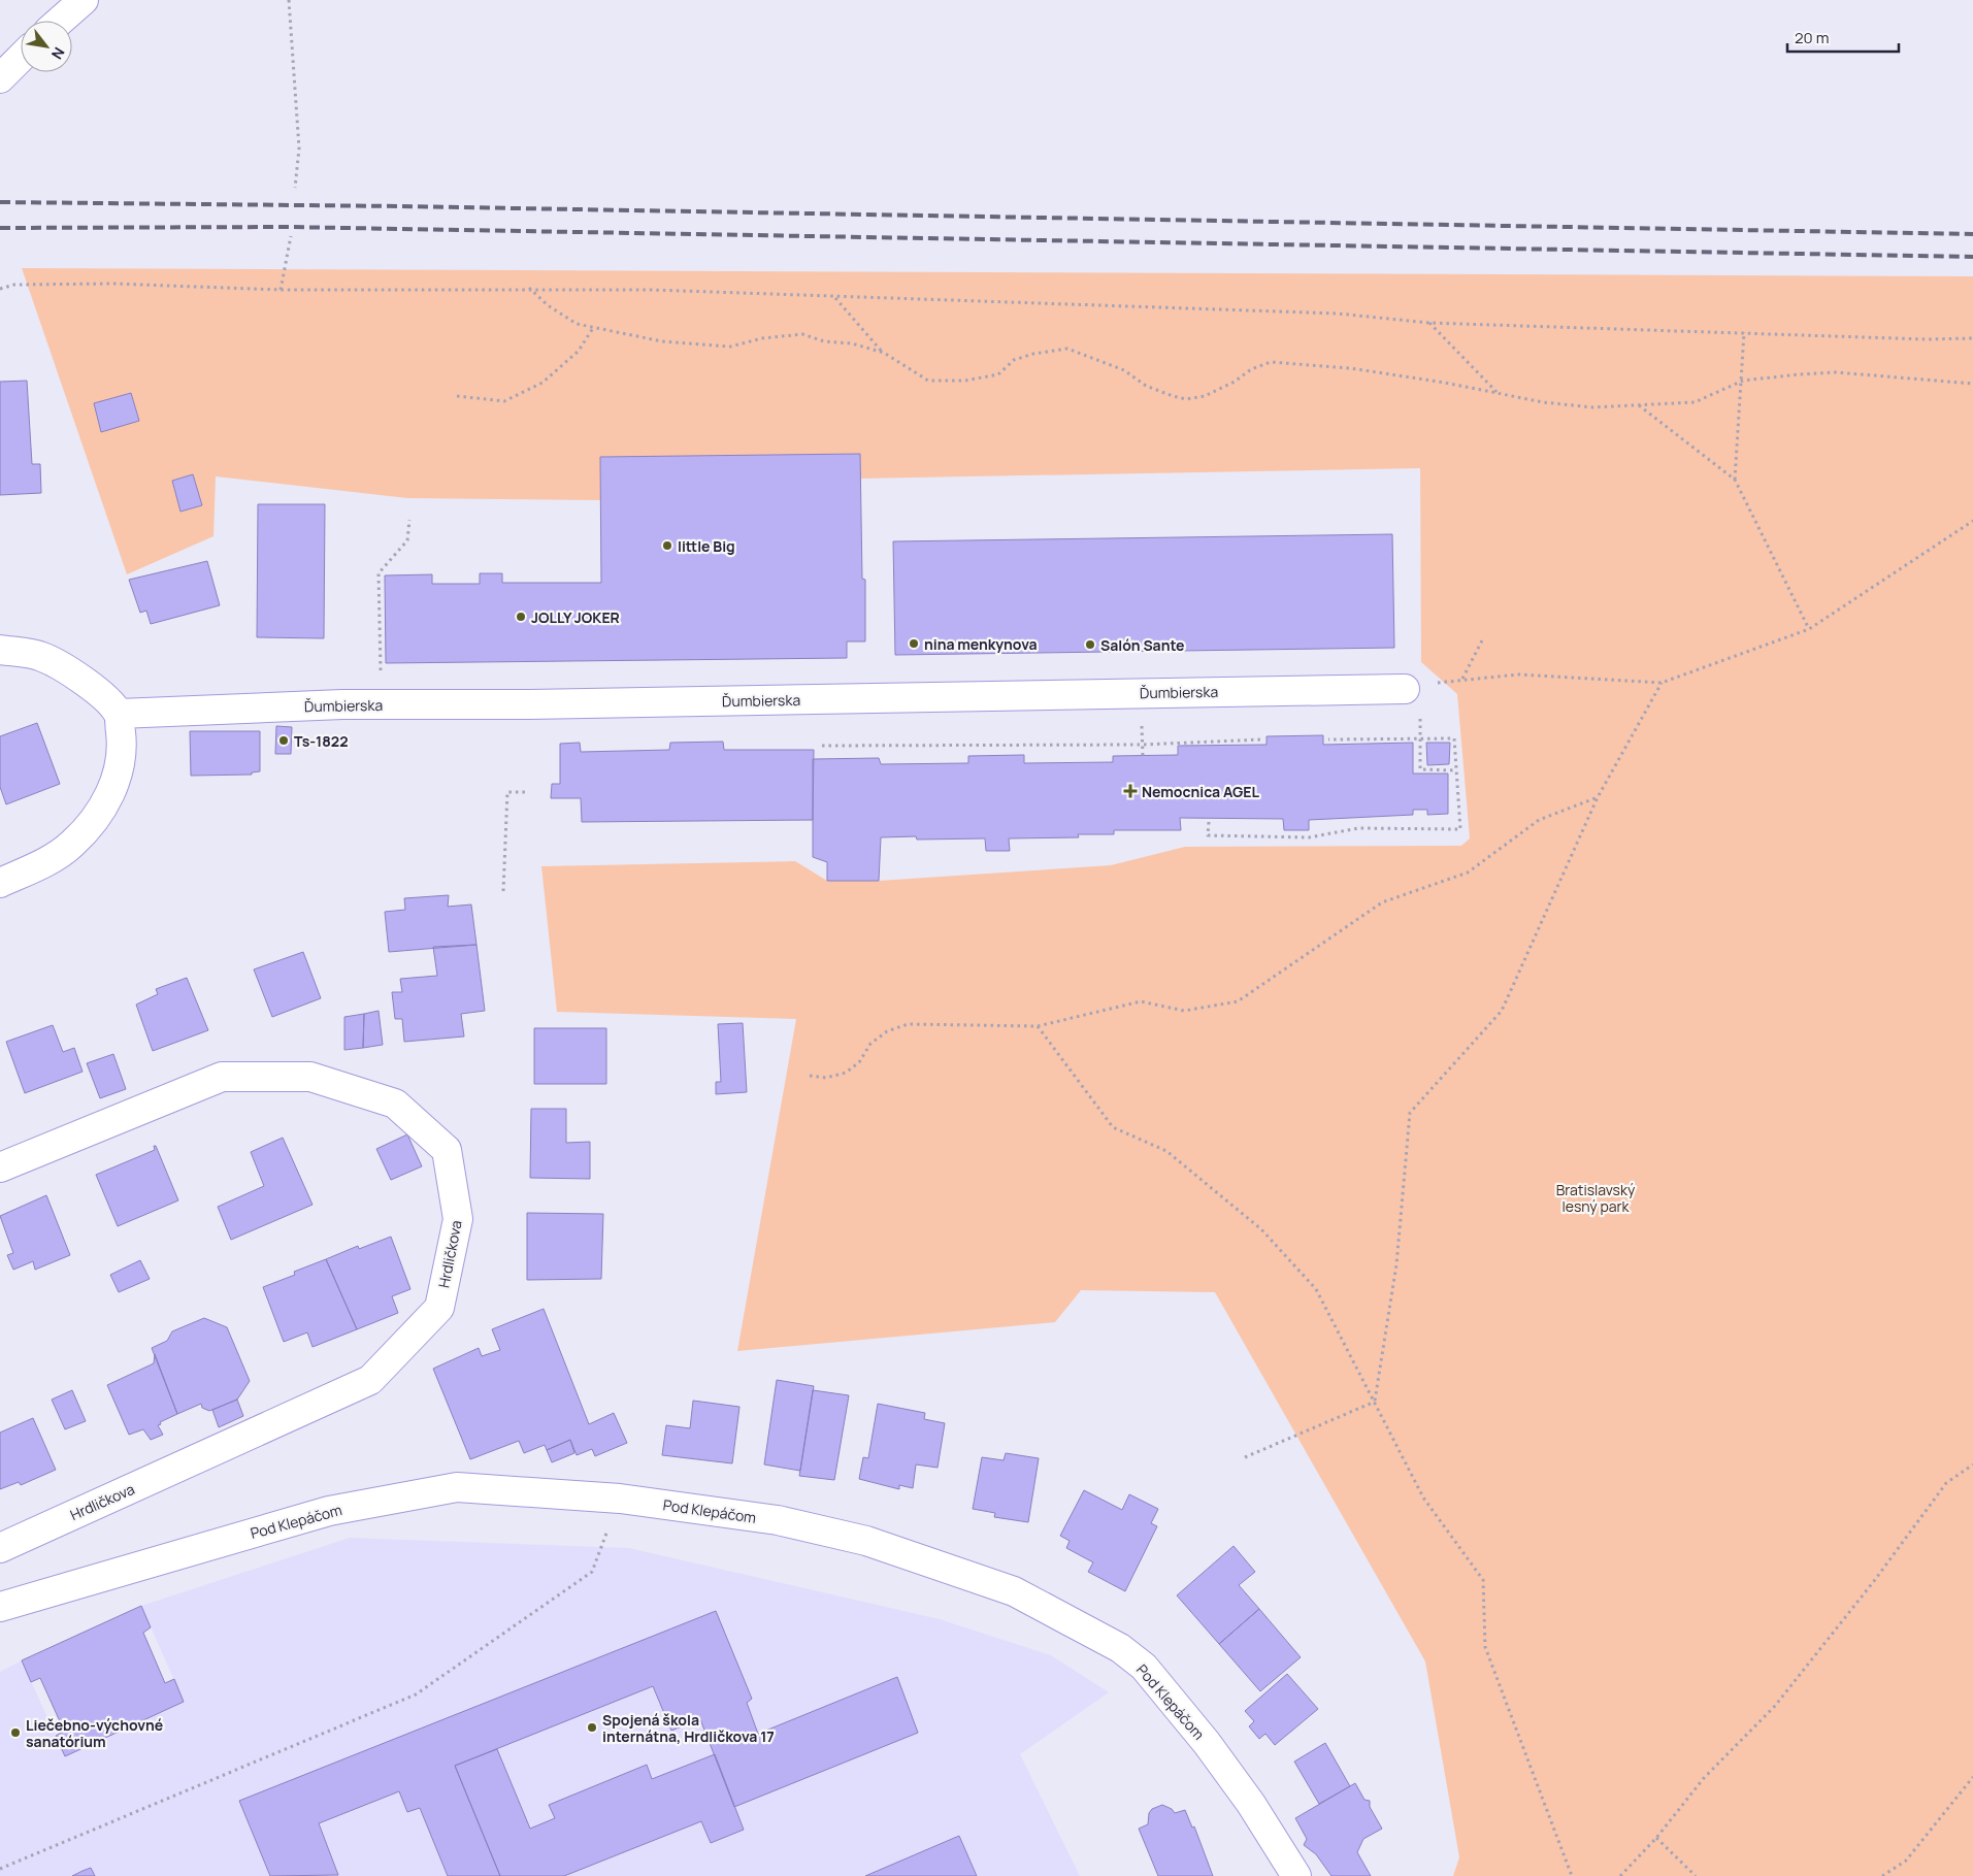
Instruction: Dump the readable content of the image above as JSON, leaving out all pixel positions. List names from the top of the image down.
{
  "streets": {
    "street": ["Ďumbierska", "Hrdličkova", "Pod Klepáčom"]
  },
  "parks": ["Bratislavský lesný park"],
  "places": {
    "other": [
      "little Big",
      "JOLLY JOKER",
      "nina menkynova",
      "Salón Sante",
      "Ts-1822",
      "Spojená škola internátna, Hrdličkova 17",
      "Liečebno-výchovné sanatórium"
    ],
    "health": ["Nemocnica AGEL"]
  },
  "scale_bar": "20 m",
  "north": "bottom right"
}
